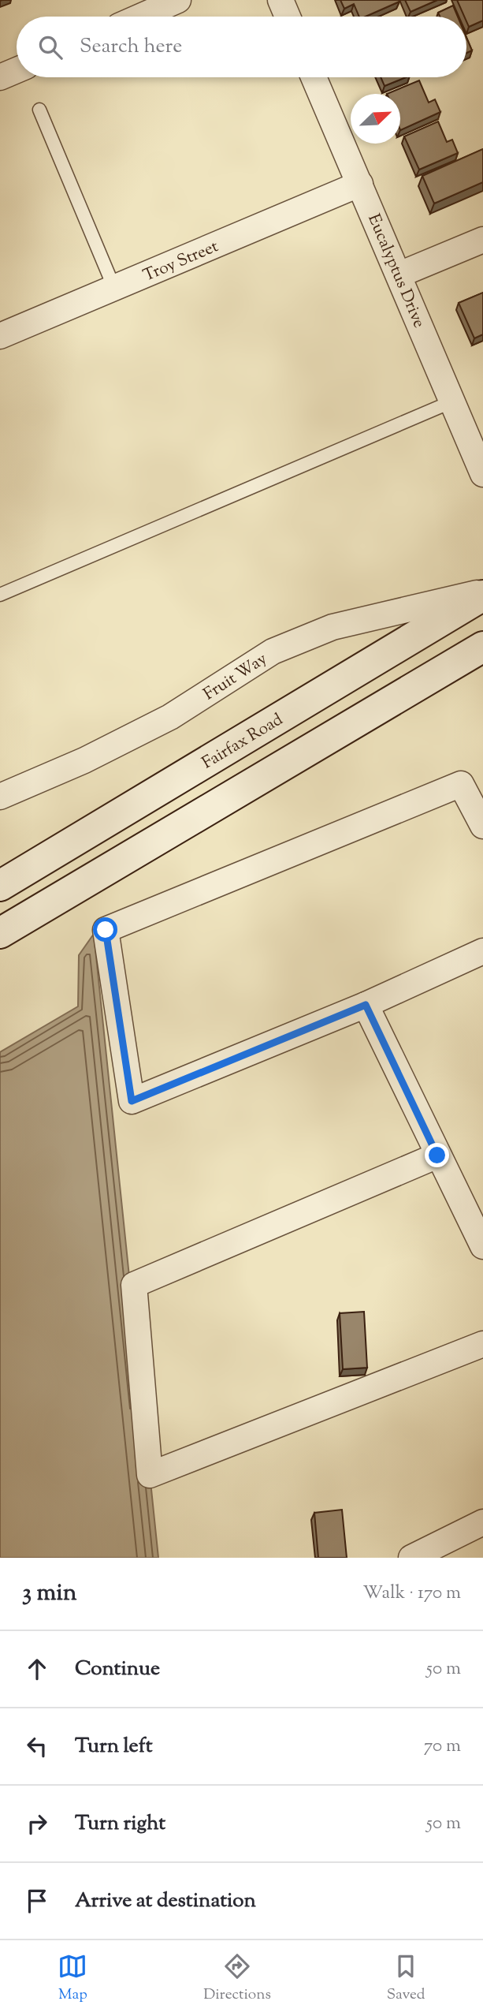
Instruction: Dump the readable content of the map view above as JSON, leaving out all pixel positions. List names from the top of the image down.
{
  "streets": {
    "main road": ["Fairfax Road"],
    "street": ["Troy Street", "Eucalyptus Drive", "Fruit Way"]
  },
  "crossings": [
    ["Troy Street", "Eucalyptus Drive"],
    ["Fruit Way", "Fairfax Road"]
  ],
  "north": "top right",
  "page": {
    "search": "Search here",
    "heading": ["3 min", "Walk · 170 m"],
    "list": [
      ["Continue", "50 m"],
      ["Turn left", "70 m"],
      ["Turn right", "50 m"],
      "Arrive at destination"
    ],
    "nav": ["Map", "Directions", "Saved"]
  }
}
